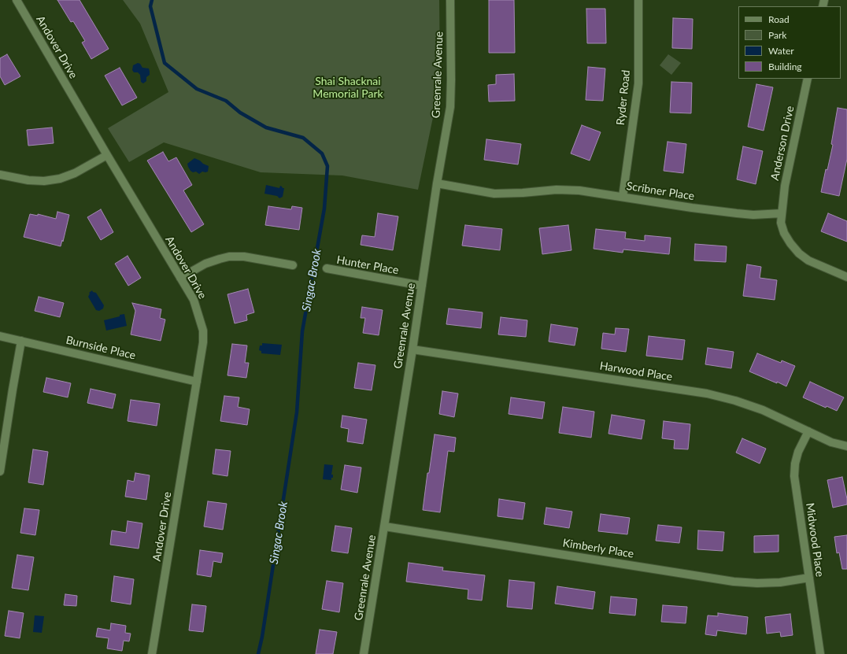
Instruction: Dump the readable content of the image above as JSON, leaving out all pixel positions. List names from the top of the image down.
{
  "streets": {
    "street": [
      "Andover Drive",
      "Greenrale Avenue",
      "Ryder Road",
      "Anderson Drive",
      "Scribner Place",
      "Hunter Place",
      "Burnside Place",
      "Harwood Place",
      "Midwood Place",
      "Kimberly Place"
    ]
  },
  "crossings": [
    ["Andover Drive", "Burnside Place"],
    ["Greenrale Avenue", "Scribner Place"],
    ["Greenrale Avenue", "Hunter Place"],
    ["Greenrale Avenue", "Harwood Place"],
    ["Greenrale Avenue", "Kimberly Place"],
    ["Ryder Road", "Scribner Place"],
    ["Anderson Drive", "Scribner Place"],
    ["Harwood Place", "Midwood Place"],
    ["Midwood Place", "Kimberly Place"]
  ],
  "water": ["Singac Brook"],
  "parks": ["Shai Shacknai Memorial Park"],
  "legend": [
    "Road",
    "Park",
    "Water",
    "Building"
  ]
}
